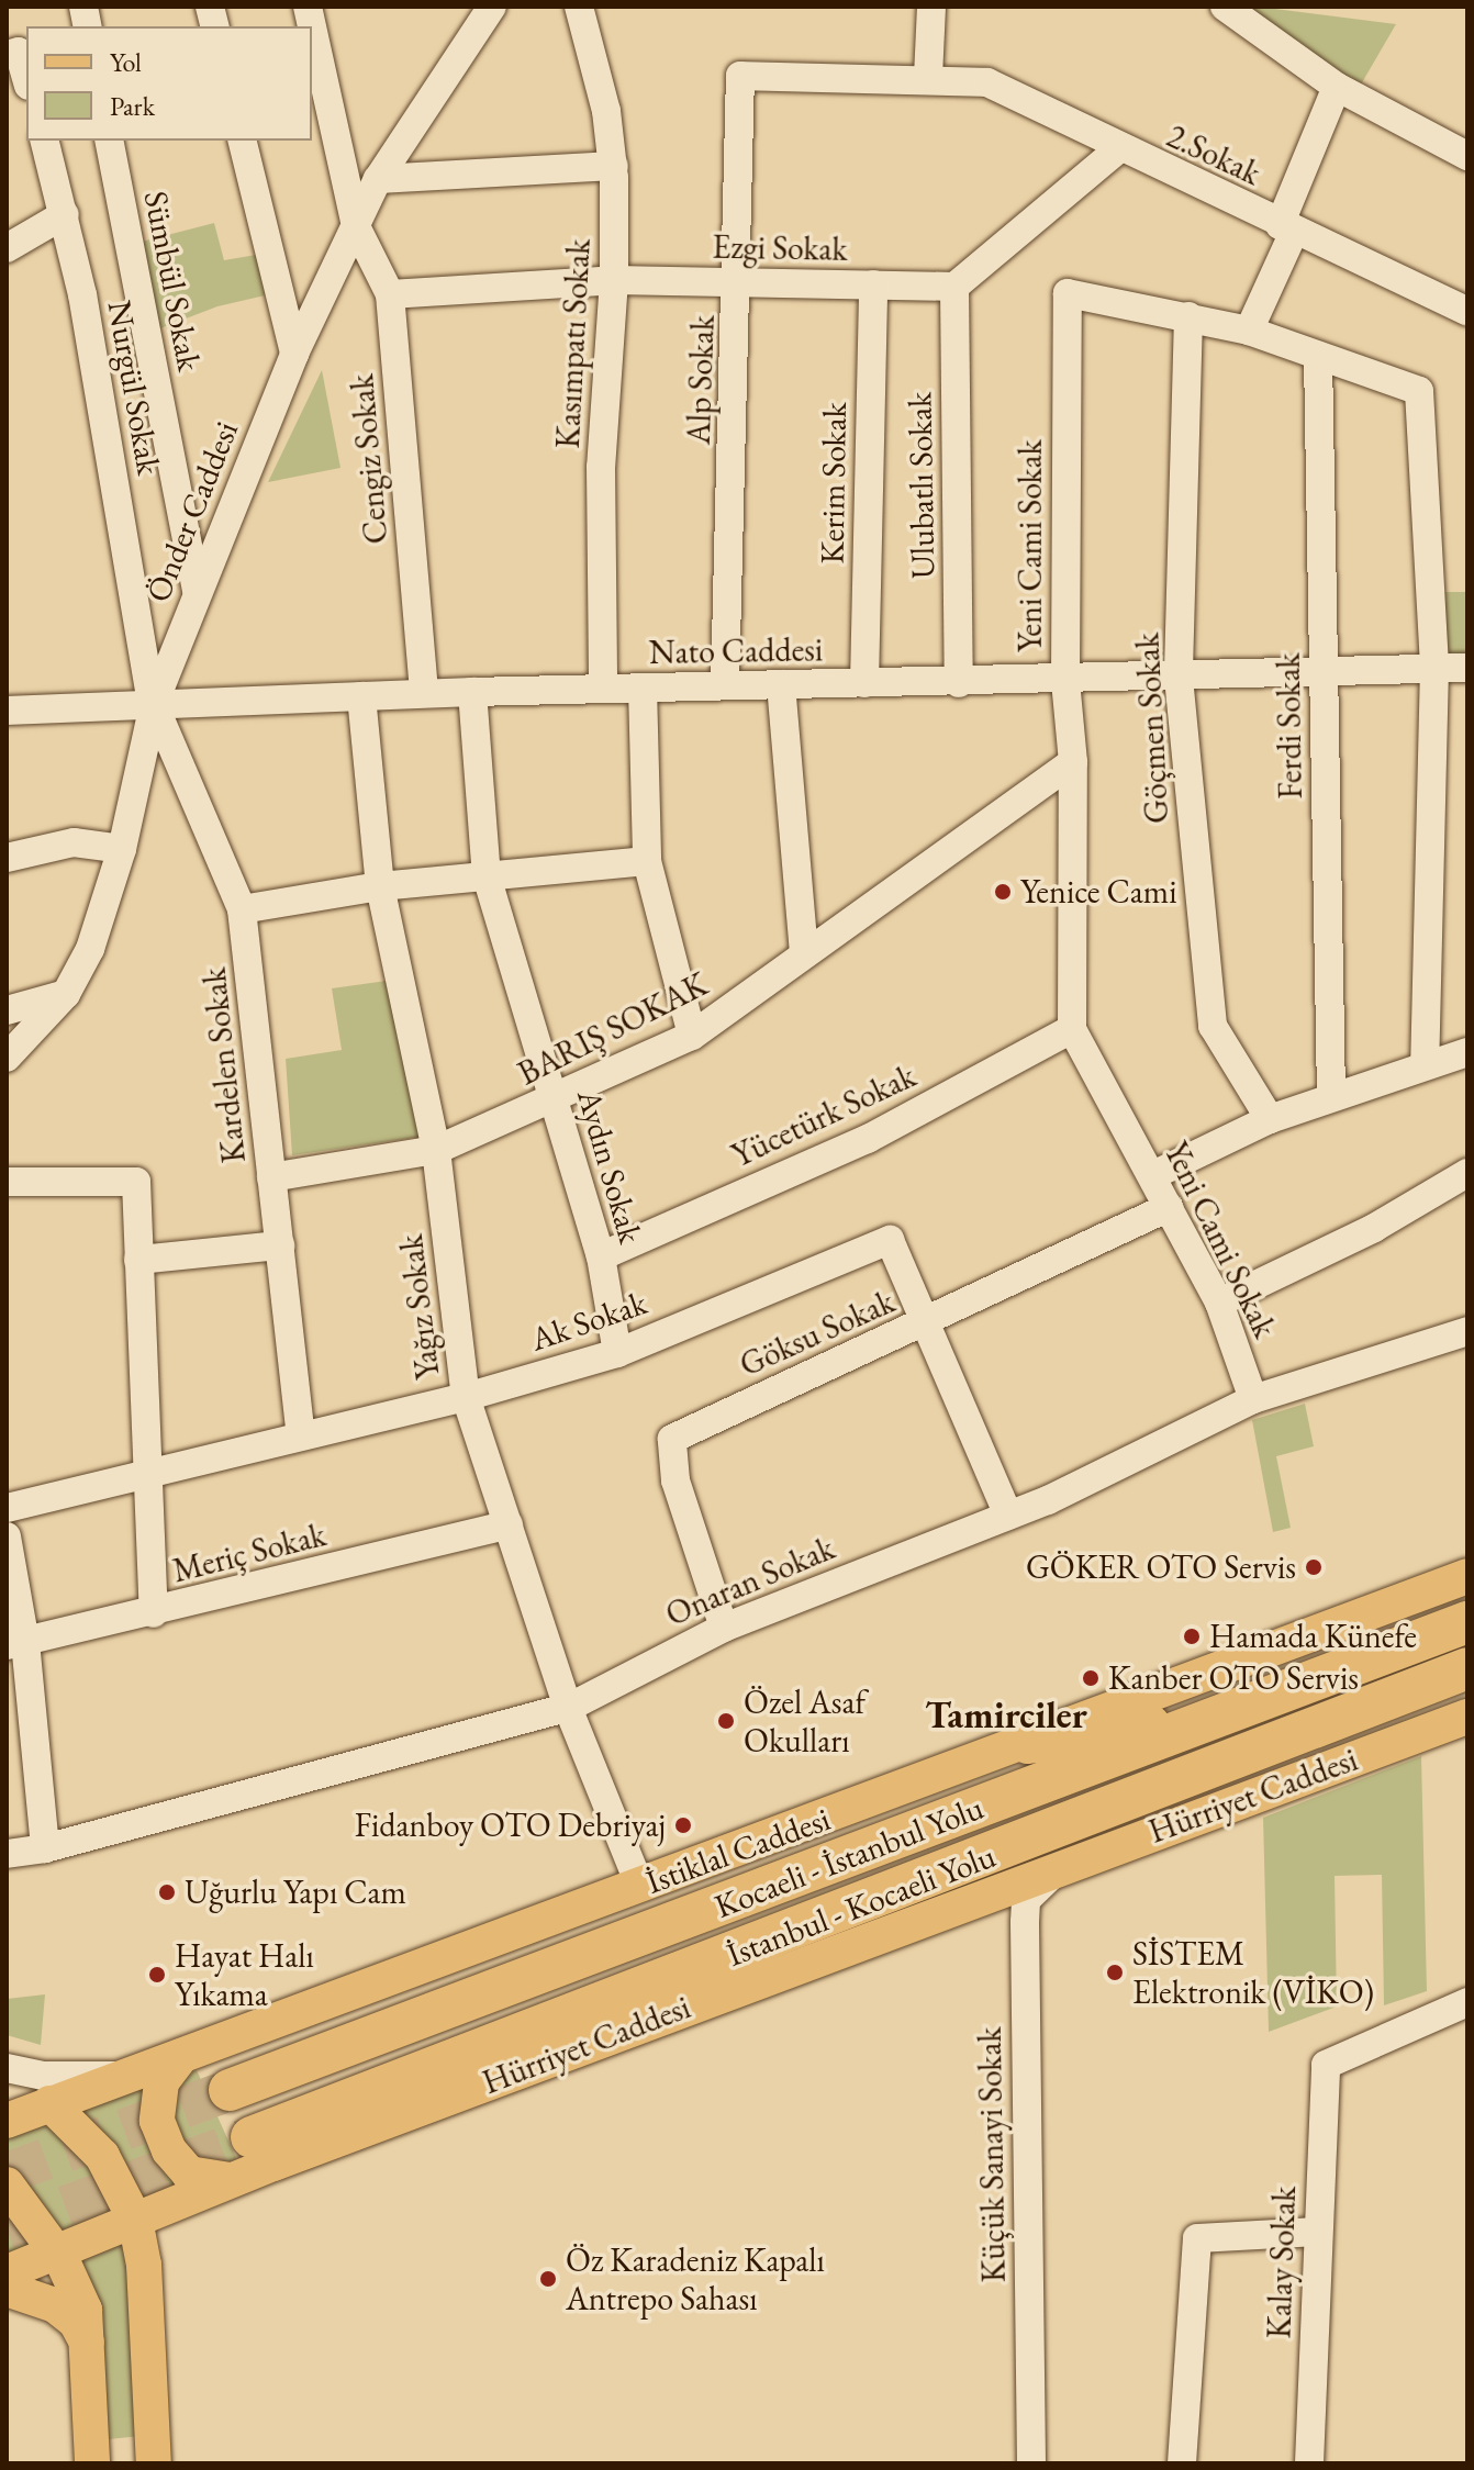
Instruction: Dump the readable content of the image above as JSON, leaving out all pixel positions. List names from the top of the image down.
{
  "streets": {
    "highway": ["Kocaeli - İstanbul Yolu", "İstanbul - Kocaeli Yolu"],
    "main road": ["Hürriyet Caddesi", "İstiklal Caddesi"],
    "street": [
      "2.Sokak",
      "Ezgi Sokak",
      "Sümbül Sokak",
      "Kasımpatı Sokak",
      "Alp Sokak",
      "Nurgül Sokak",
      "Cengiz Sokak",
      "Kerim Sokak",
      "Ulubatlı Sokak",
      "Önder Caddesi",
      "Yeni Cami Sokak",
      "Nato Caddesi",
      "Ferdi Sokak",
      "Göçmen Sokak",
      "BARIŞ SOKAK",
      "Kardelen Sokak",
      "Yücetürk Sokak",
      "Aydın Sokak",
      "Yağız Sokak",
      "Ak Sokak",
      "Göksu Sokak",
      "Meriç Sokak",
      "Onaran Sokak",
      "Küçük Sanayi Sokak",
      "Kalay Sokak"
    ]
  },
  "crossings": [
    ["2.Sokak", "Alp Sokak"],
    ["Ezgi Sokak", "Kasımpatı Sokak"],
    ["Ezgi Sokak", "Alp Sokak"],
    ["Ezgi Sokak", "Cengiz Sokak"],
    ["Ezgi Sokak", "Kerim Sokak"],
    ["Ezgi Sokak", "Ulubatlı Sokak"],
    ["Sümbül Sokak", "Önder Caddesi"],
    ["Kasımpatı Sokak", "Nato Caddesi"],
    ["Alp Sokak", "Nato Caddesi"],
    ["Nurgül Sokak", "Önder Caddesi"],
    ["Nurgül Sokak", "Nato Caddesi"],
    ["Nurgül Sokak", "Kardelen Sokak"],
    ["Cengiz Sokak", "Önder Caddesi"],
    ["Cengiz Sokak", "Nato Caddesi"],
    ["Kerim Sokak", "Nato Caddesi"],
    ["Ulubatlı Sokak", "Nato Caddesi"],
    ["Önder Caddesi", "Nato Caddesi"],
    ["Önder Caddesi", "Kardelen Sokak"],
    ["Yeni Cami Sokak", "Nato Caddesi"],
    ["Yeni Cami Sokak", "Ferdi Sokak"],
    ["Yeni Cami Sokak", "Göçmen Sokak"],
    ["Yeni Cami Sokak", "BARIŞ SOKAK"],
    ["Yeni Cami Sokak", "Yücetürk Sokak"],
    ["Yeni Cami Sokak", "Göksu Sokak"],
    ["Yeni Cami Sokak", "Onaran Sokak"],
    ["Nato Caddesi", "Ferdi Sokak"],
    ["Nato Caddesi", "Göçmen Sokak"],
    ["Nato Caddesi", "Kardelen Sokak"],
    ["Nato Caddesi", "Aydın Sokak"],
    ["Nato Caddesi", "Yağız Sokak"],
    ["BARIŞ SOKAK", "Kardelen Sokak"],
    ["BARIŞ SOKAK", "Aydın Sokak"],
    ["BARIŞ SOKAK", "Yağız Sokak"],
    ["Kardelen Sokak", "Ak Sokak"],
    ["Yücetürk Sokak", "Aydın Sokak"],
    ["Aydın Sokak", "Ak Sokak"],
    ["Yağız Sokak", "Ak Sokak"],
    ["Yağız Sokak", "Meriç Sokak"],
    ["Yağız Sokak", "Onaran Sokak"],
    ["Yağız Sokak", "İstiklal Caddesi"],
    ["Ak Sokak", "Göksu Sokak"],
    ["Ak Sokak", "Onaran Sokak"],
    ["Göksu Sokak", "Onaran Sokak"]
  ],
  "districts": ["Tamirciler"],
  "places": [
    "Yenice Cami",
    "GÖKER OTO Servis",
    "Hamada Künefe",
    "Kanber OTO Servis",
    "Özel Asaf Okulları",
    "Fidanboy OTO Debriyaj",
    "Uğurlu Yapı Cam",
    "SİSTEM Elektronik (VİKO)",
    "Hayat Halı Yıkama",
    "Öz Karadeniz Kapalı Antrepo Sahası"
  ],
  "legend": ["Yol", "Park"]
}
